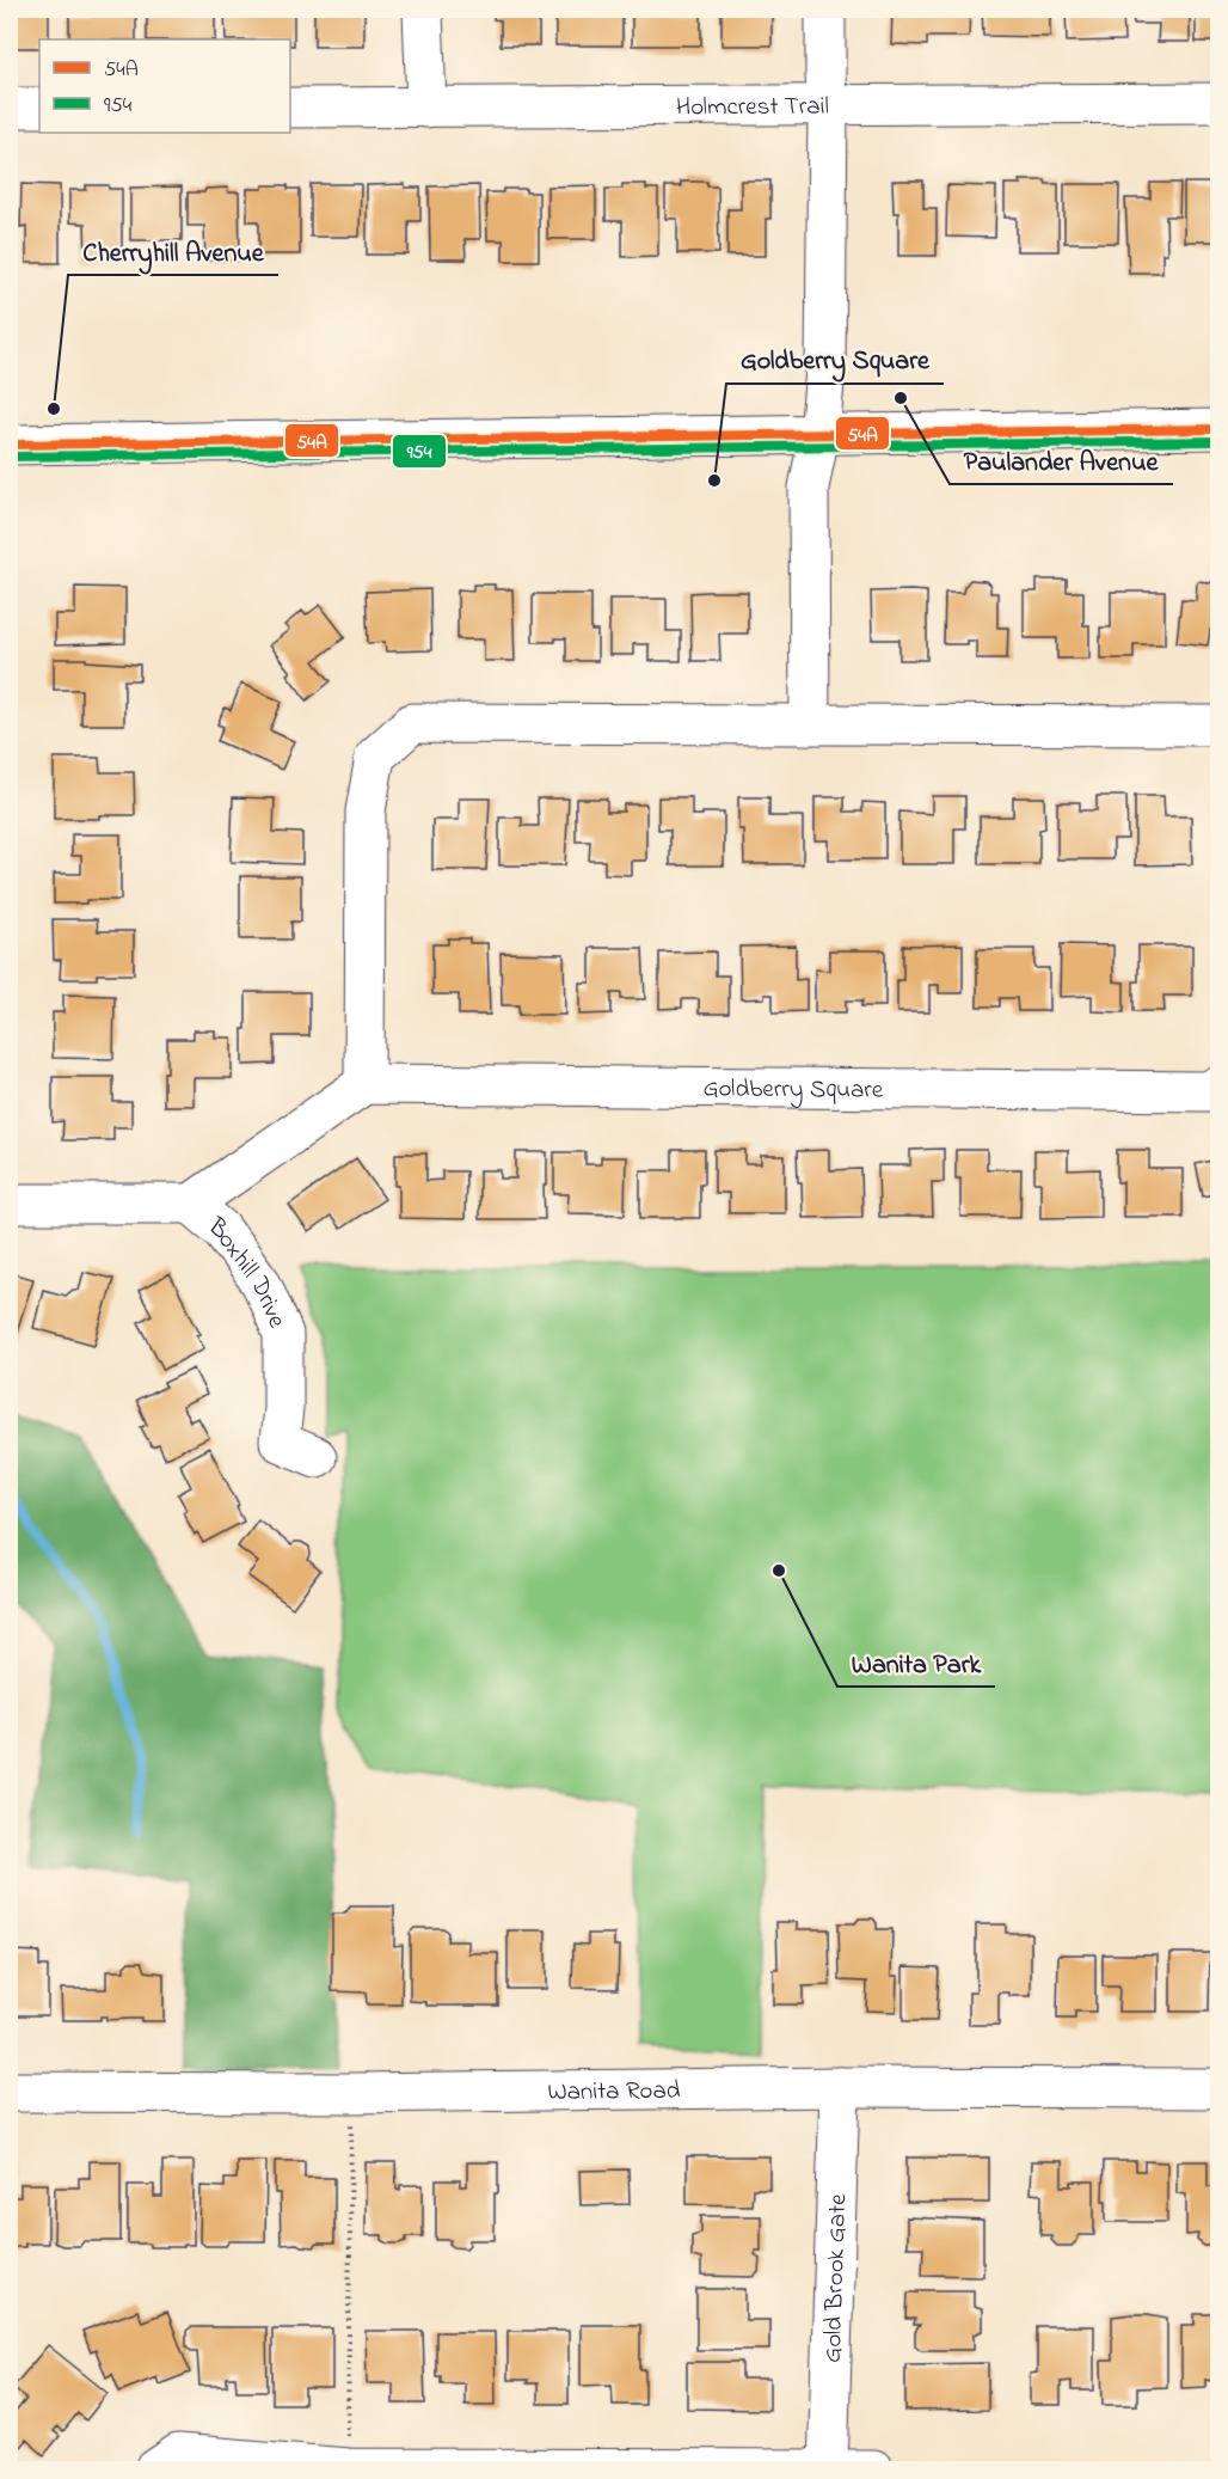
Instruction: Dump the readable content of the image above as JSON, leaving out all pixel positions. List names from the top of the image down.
{
  "streets": {
    "street": [
      "Holmcrest Trail",
      "Goldberry Square",
      "Boxhill Drive",
      "Wanita Road",
      "Gold Brook Gate"
    ]
  },
  "crossings": [
    ["Wanita Road", "Gold Brook Gate"]
  ],
  "places": [
    "Paulander Avenue",
    "Cherryhill Avenue",
    "Goldberry Square",
    "Wanita Park"
  ],
  "lines": ["transit line 54A", "transit line 954"],
  "legend": ["54A", "954"]
}
